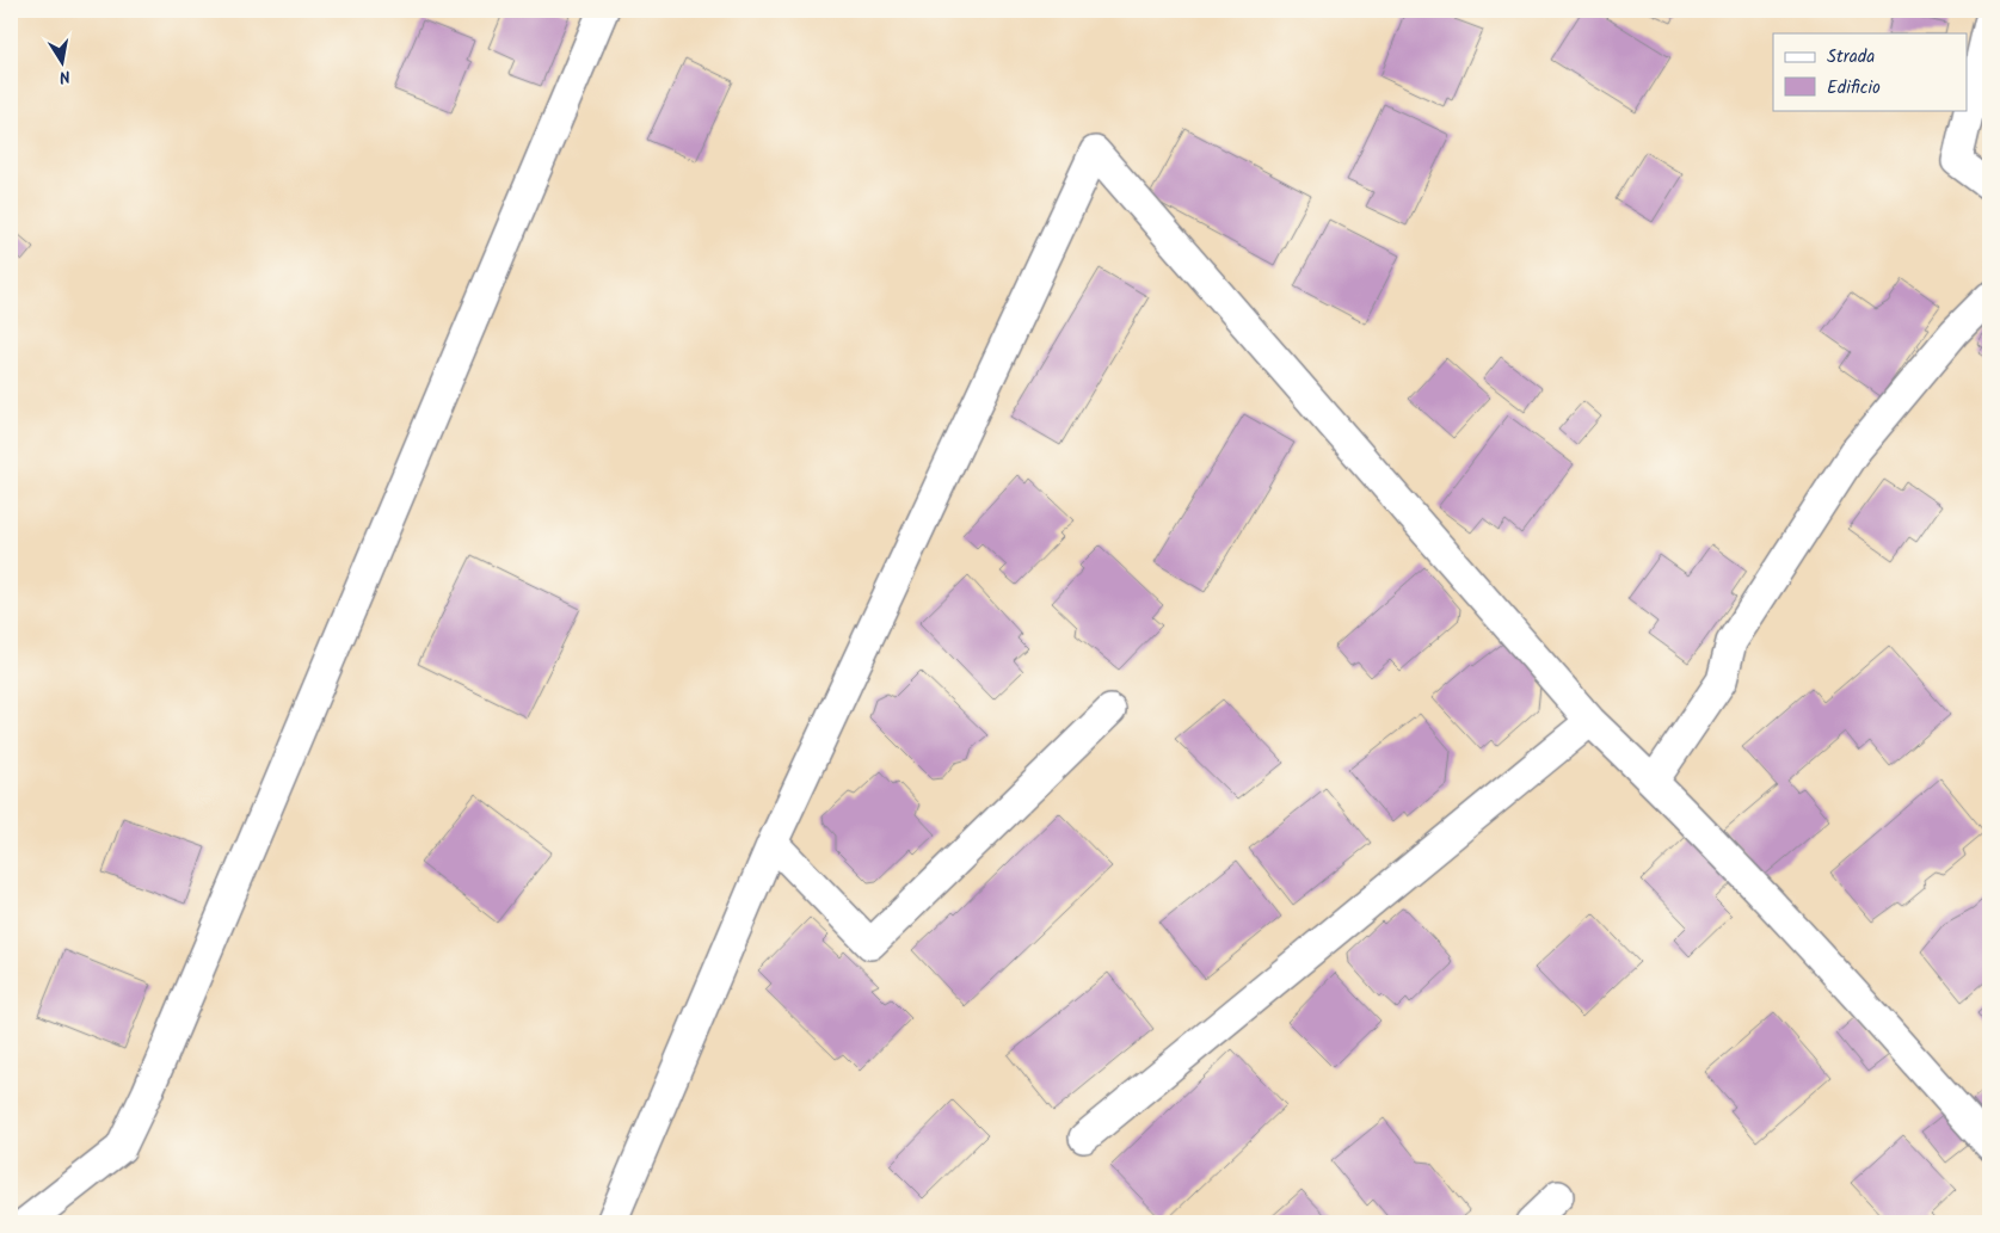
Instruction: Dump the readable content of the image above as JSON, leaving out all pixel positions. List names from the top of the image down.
{
  "legend": ["Strada", "Edificio"],
  "north": "bottom"
}
